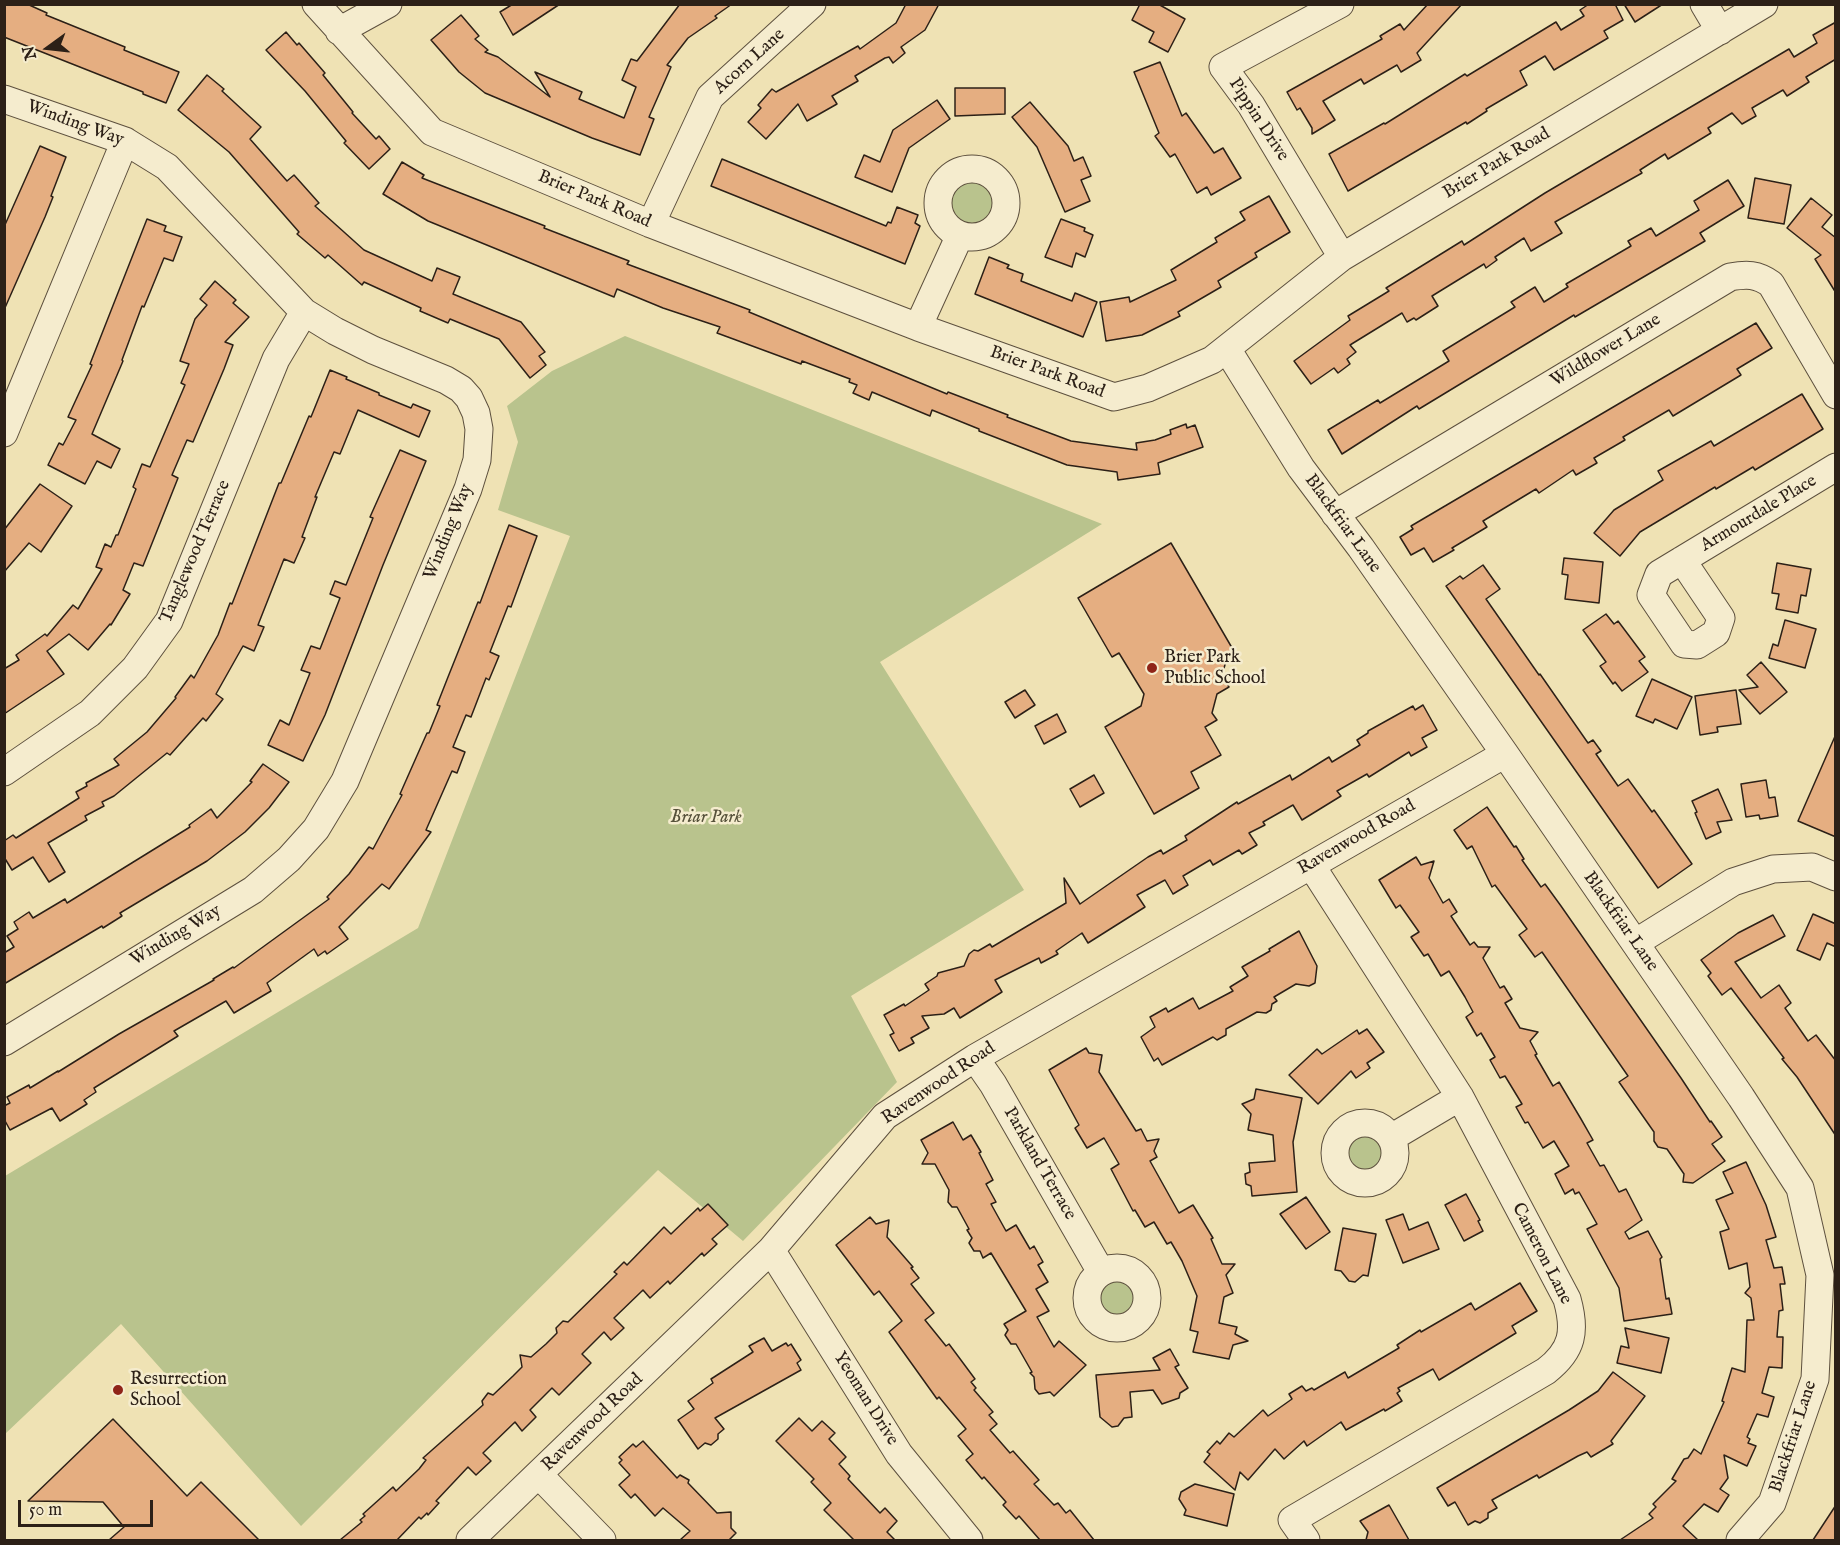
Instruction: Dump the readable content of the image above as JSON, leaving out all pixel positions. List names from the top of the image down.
{
  "streets": {
    "street": [
      "Acorn Lane",
      "Pippin Drive",
      "Winding Way",
      "Brier Park Road",
      "Wildflower Lane",
      "Armourdale Place",
      "Blackfriar Lane",
      "Tanglewood Terrace",
      "Ravenwood Road",
      "Parkland Terrace",
      "Cameron Lane",
      "Yeoman Drive"
    ]
  },
  "crossings": [
    ["Acorn Lane", "Brier Park Road"],
    ["Pippin Drive", "Brier Park Road"],
    ["Winding Way", "Tanglewood Terrace"],
    ["Brier Park Road", "Blackfriar Lane"],
    ["Wildflower Lane", "Blackfriar Lane"],
    ["Blackfriar Lane", "Ravenwood Road"],
    ["Ravenwood Road", "Parkland Terrace"],
    ["Ravenwood Road", "Cameron Lane"],
    ["Ravenwood Road", "Yeoman Drive"]
  ],
  "parks": ["Briar Park"],
  "places": ["Brier Park Public School", "Resurrection School"],
  "scale_bar": "50 m",
  "north": "left"
}
